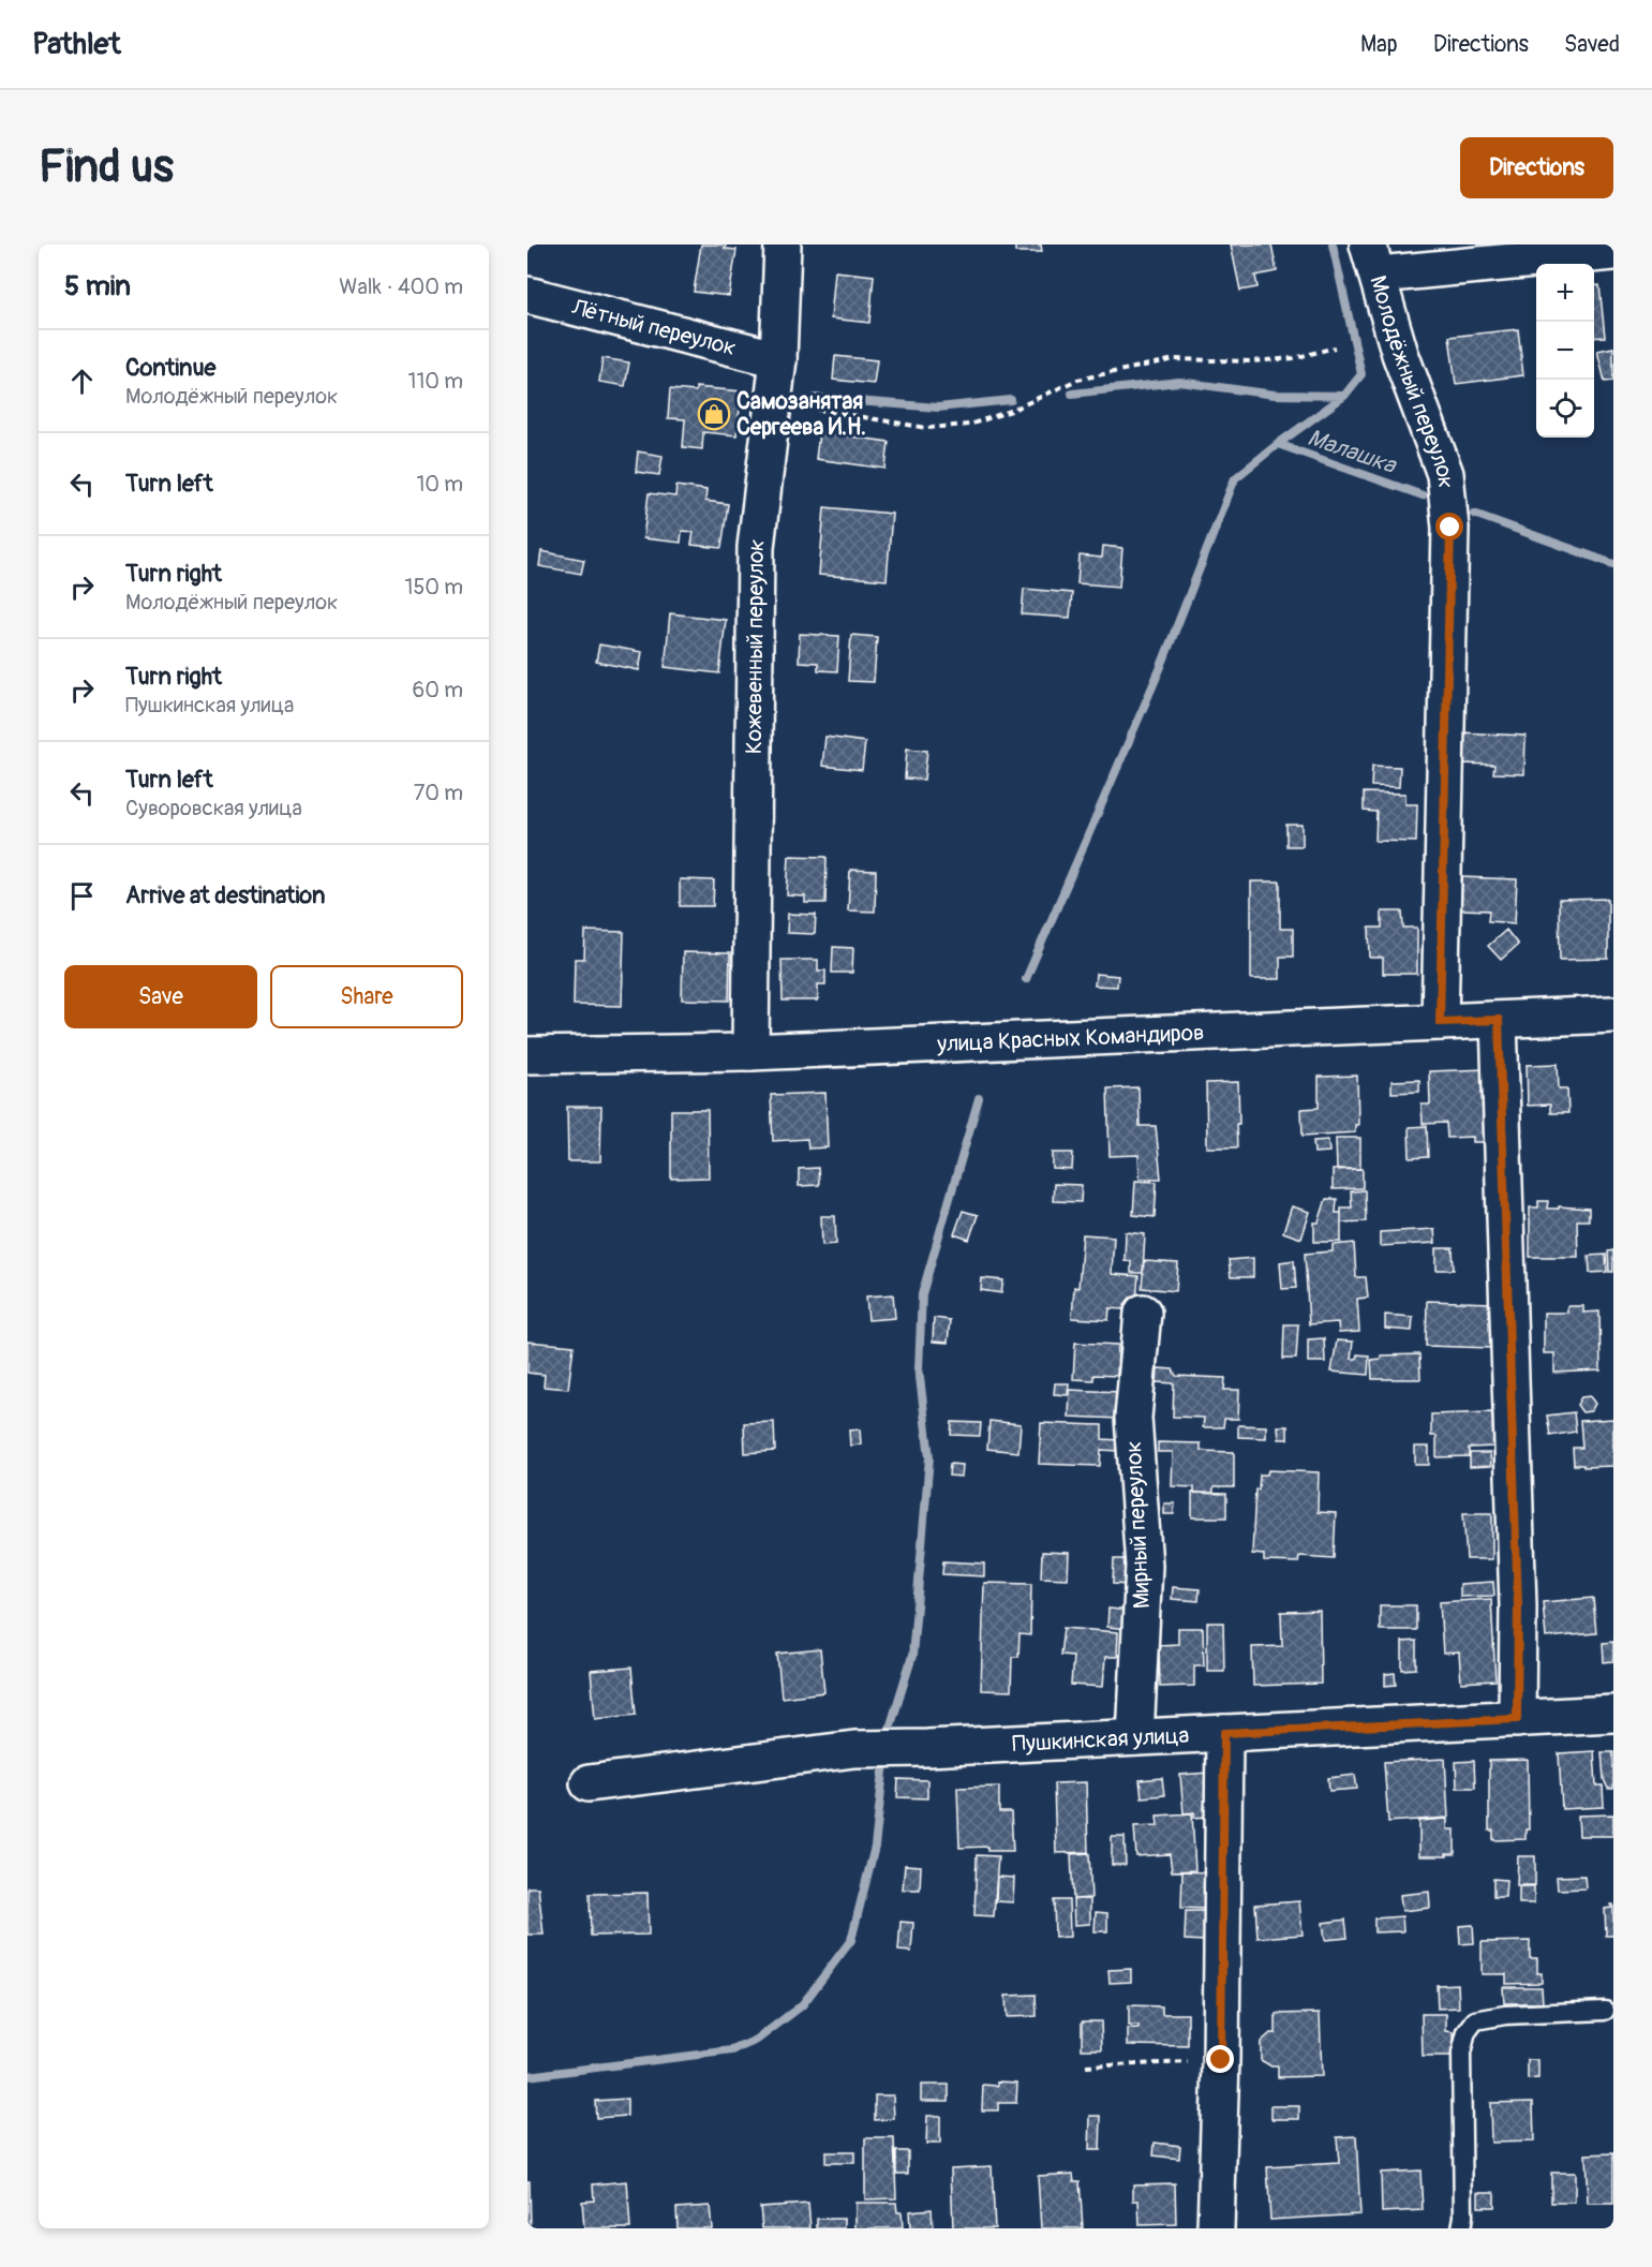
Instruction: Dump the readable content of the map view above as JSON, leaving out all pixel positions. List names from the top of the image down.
{
  "streets": {
    "street": [
      "Лётный переулок",
      "Молодёжный переулок",
      "Кожевенный переулок",
      "улица Красных Командиров",
      "Мирный переулок",
      "Пушкинская улица"
    ]
  },
  "crossings": [
    ["Лётный переулок", "Кожевенный переулок"],
    ["Молодёжный переулок", "улица Красных Командиров"],
    ["Кожевенный переулок", "улица Красных Командиров"],
    ["Мирный переулок", "Пушкинская улица"]
  ],
  "water": ["Малашка"],
  "places": {
    "shop": ["Самозанятая Сергеева И.Н."]
  },
  "page": {
    "header": "Pathlet",
    "nav": ["Map", "Directions", "Saved"],
    "buttons": [
      "Directions",
      ["Save", "Share"]
    ],
    "title": "Find us",
    "heading": ["5 min", "Walk · 400 m"],
    "map_buttons": ["+", "−"],
    "list": [
      ["Continue", "Молодёжный переулок", "110 m"],
      ["Turn left", "10 m"],
      ["Turn right", "Молодёжный переулок", "150 m"],
      ["Turn right", "Пушкинская улица", "60 m"],
      ["Turn left", "Суворовская улица", "70 m"],
      "Arrive at destination"
    ]
  }
}
